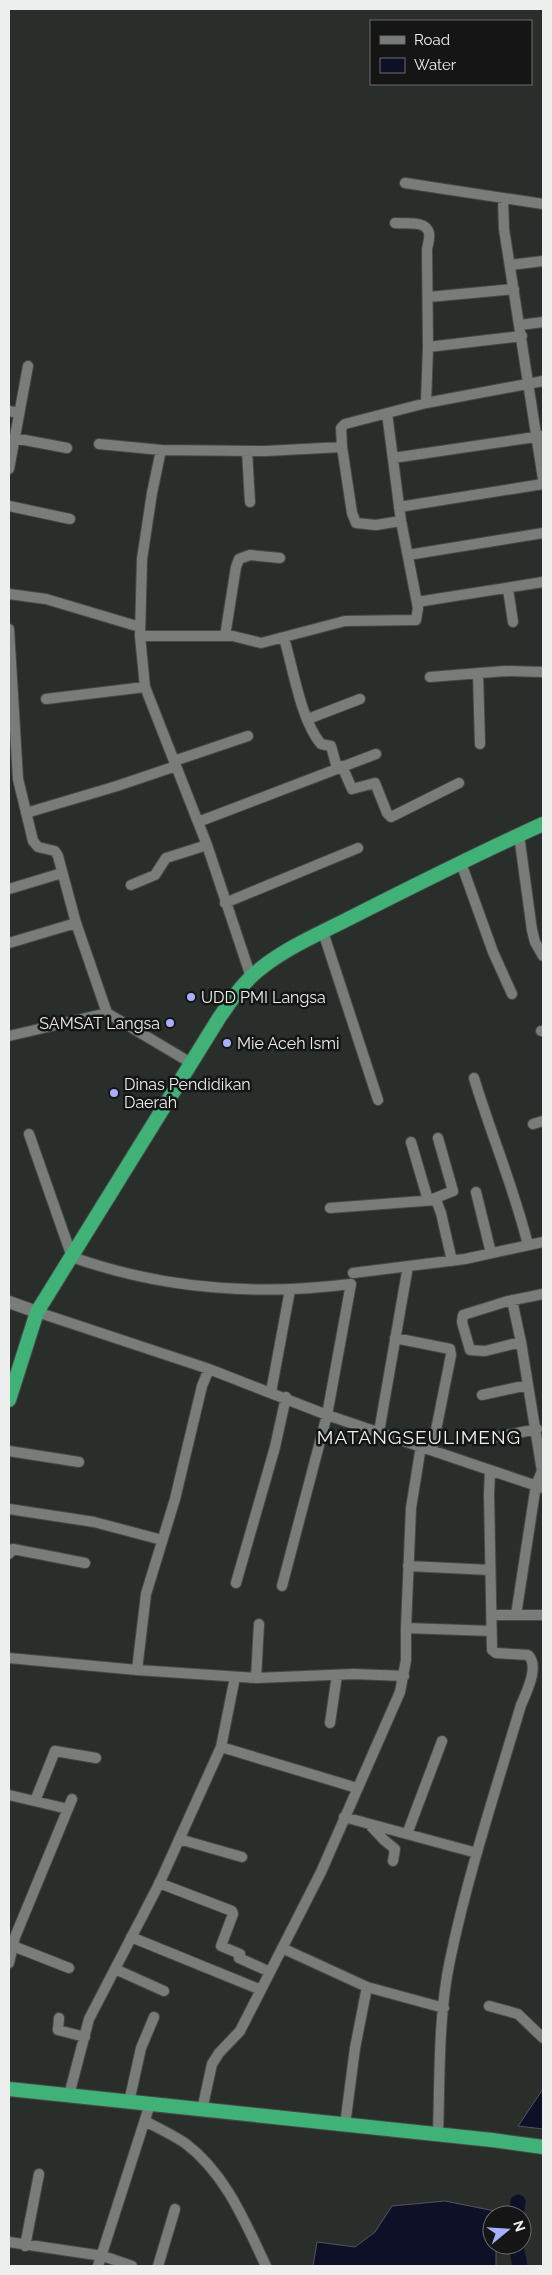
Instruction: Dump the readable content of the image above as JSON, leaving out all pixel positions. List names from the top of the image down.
{
  "districts": ["MATANGSEULIMENG"],
  "places": [
    "UDD PMI Langsa",
    "SAMSAT Langsa",
    "Mie Aceh Ismi",
    "Dinas Pendidikan Daerah"
  ],
  "legend": ["Road", "Water"],
  "north": "right"
}
